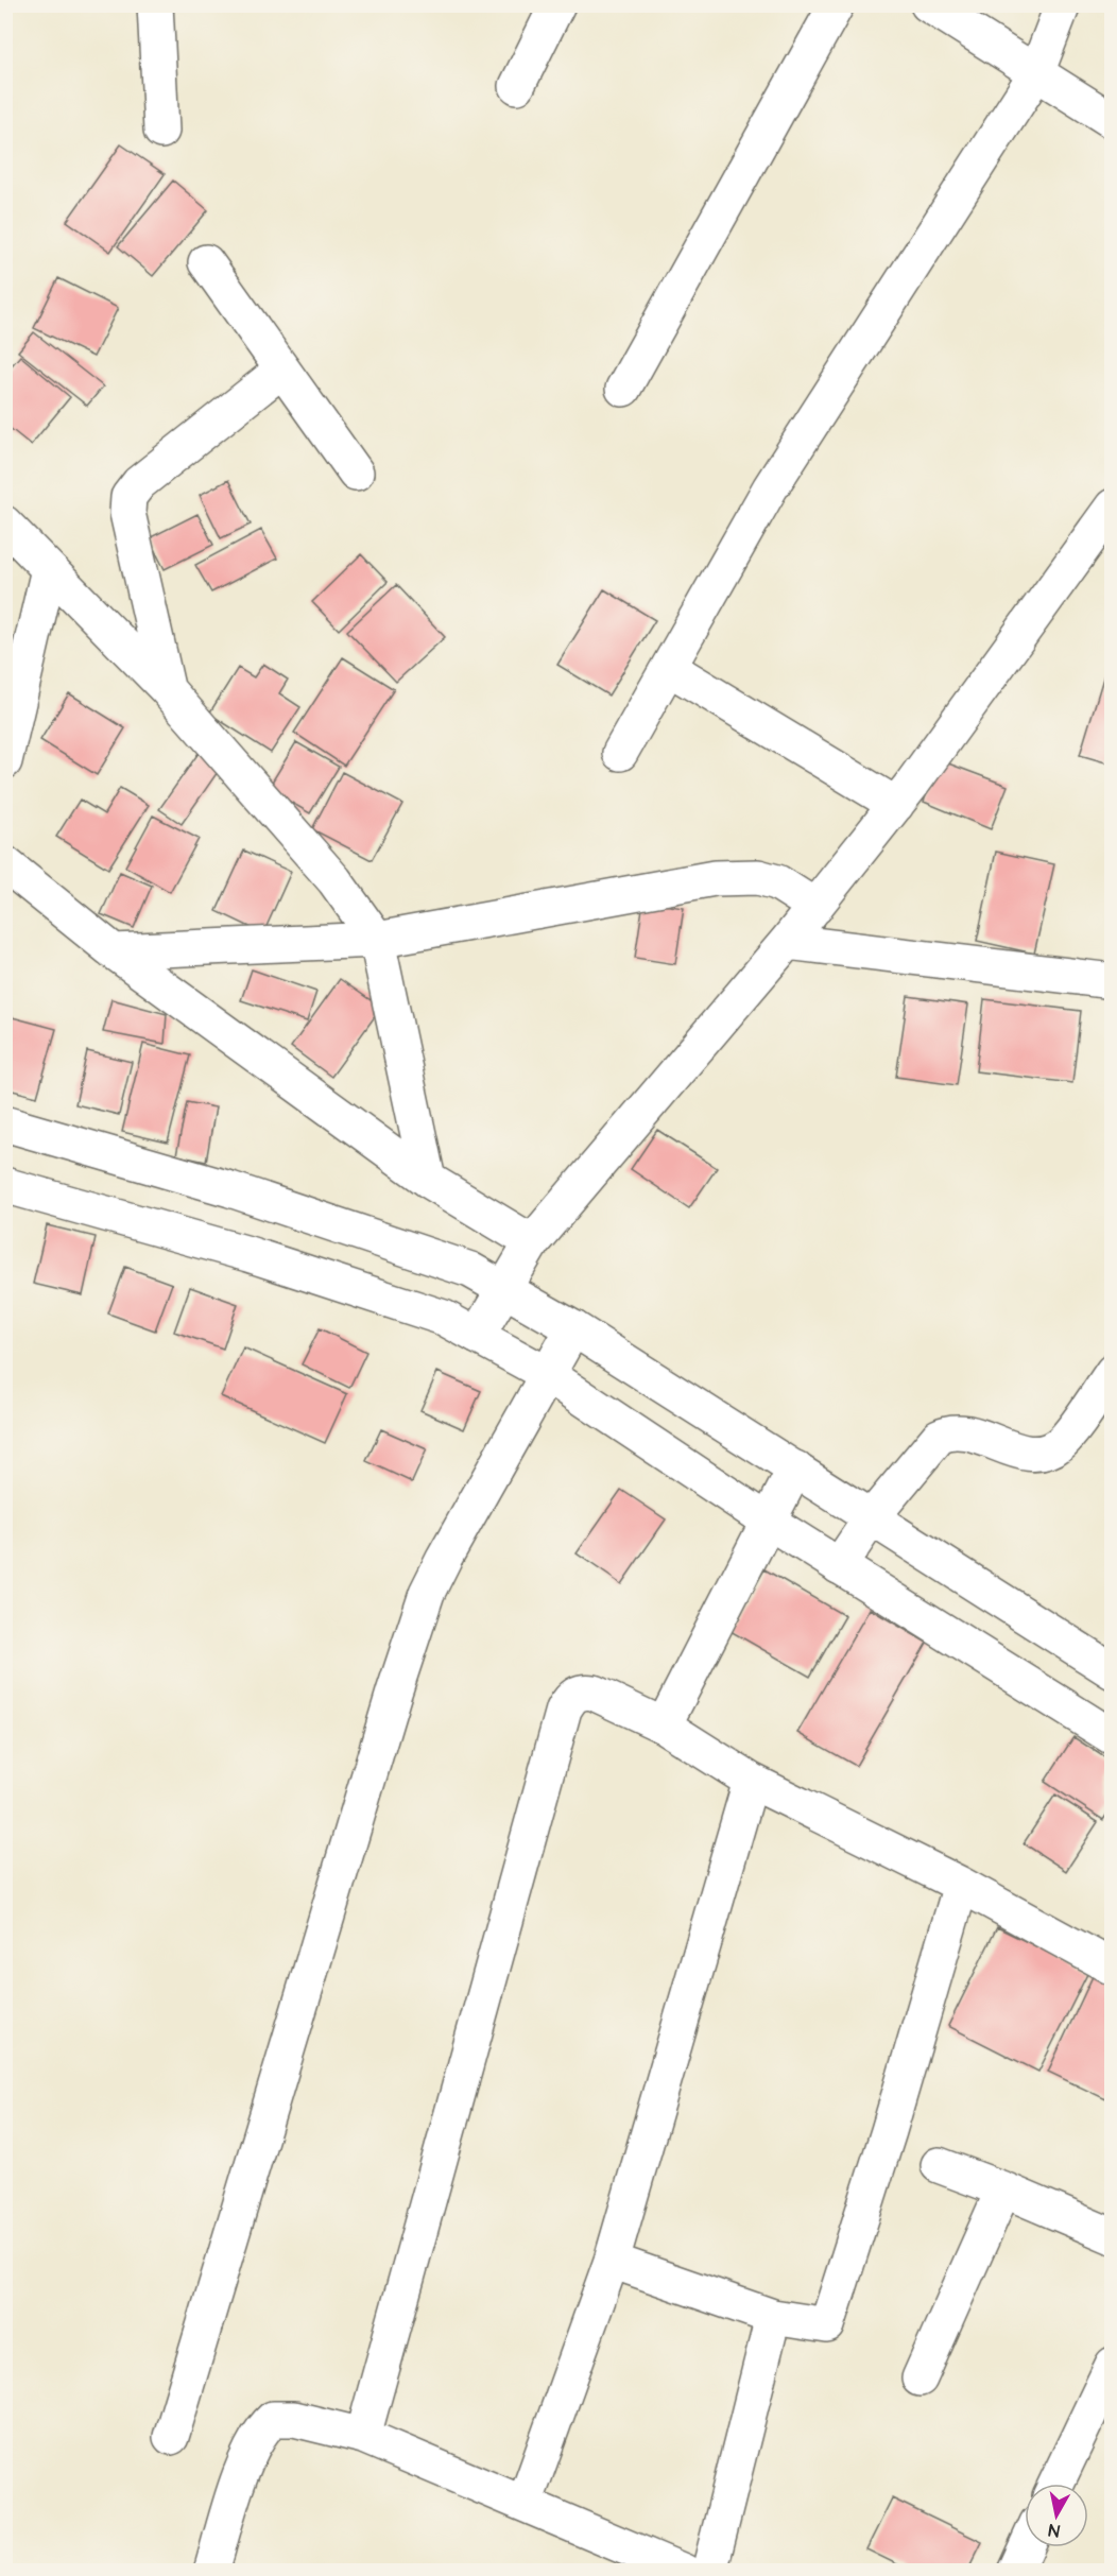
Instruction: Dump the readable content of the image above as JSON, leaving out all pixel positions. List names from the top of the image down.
{
  "north": "bottom"
}
